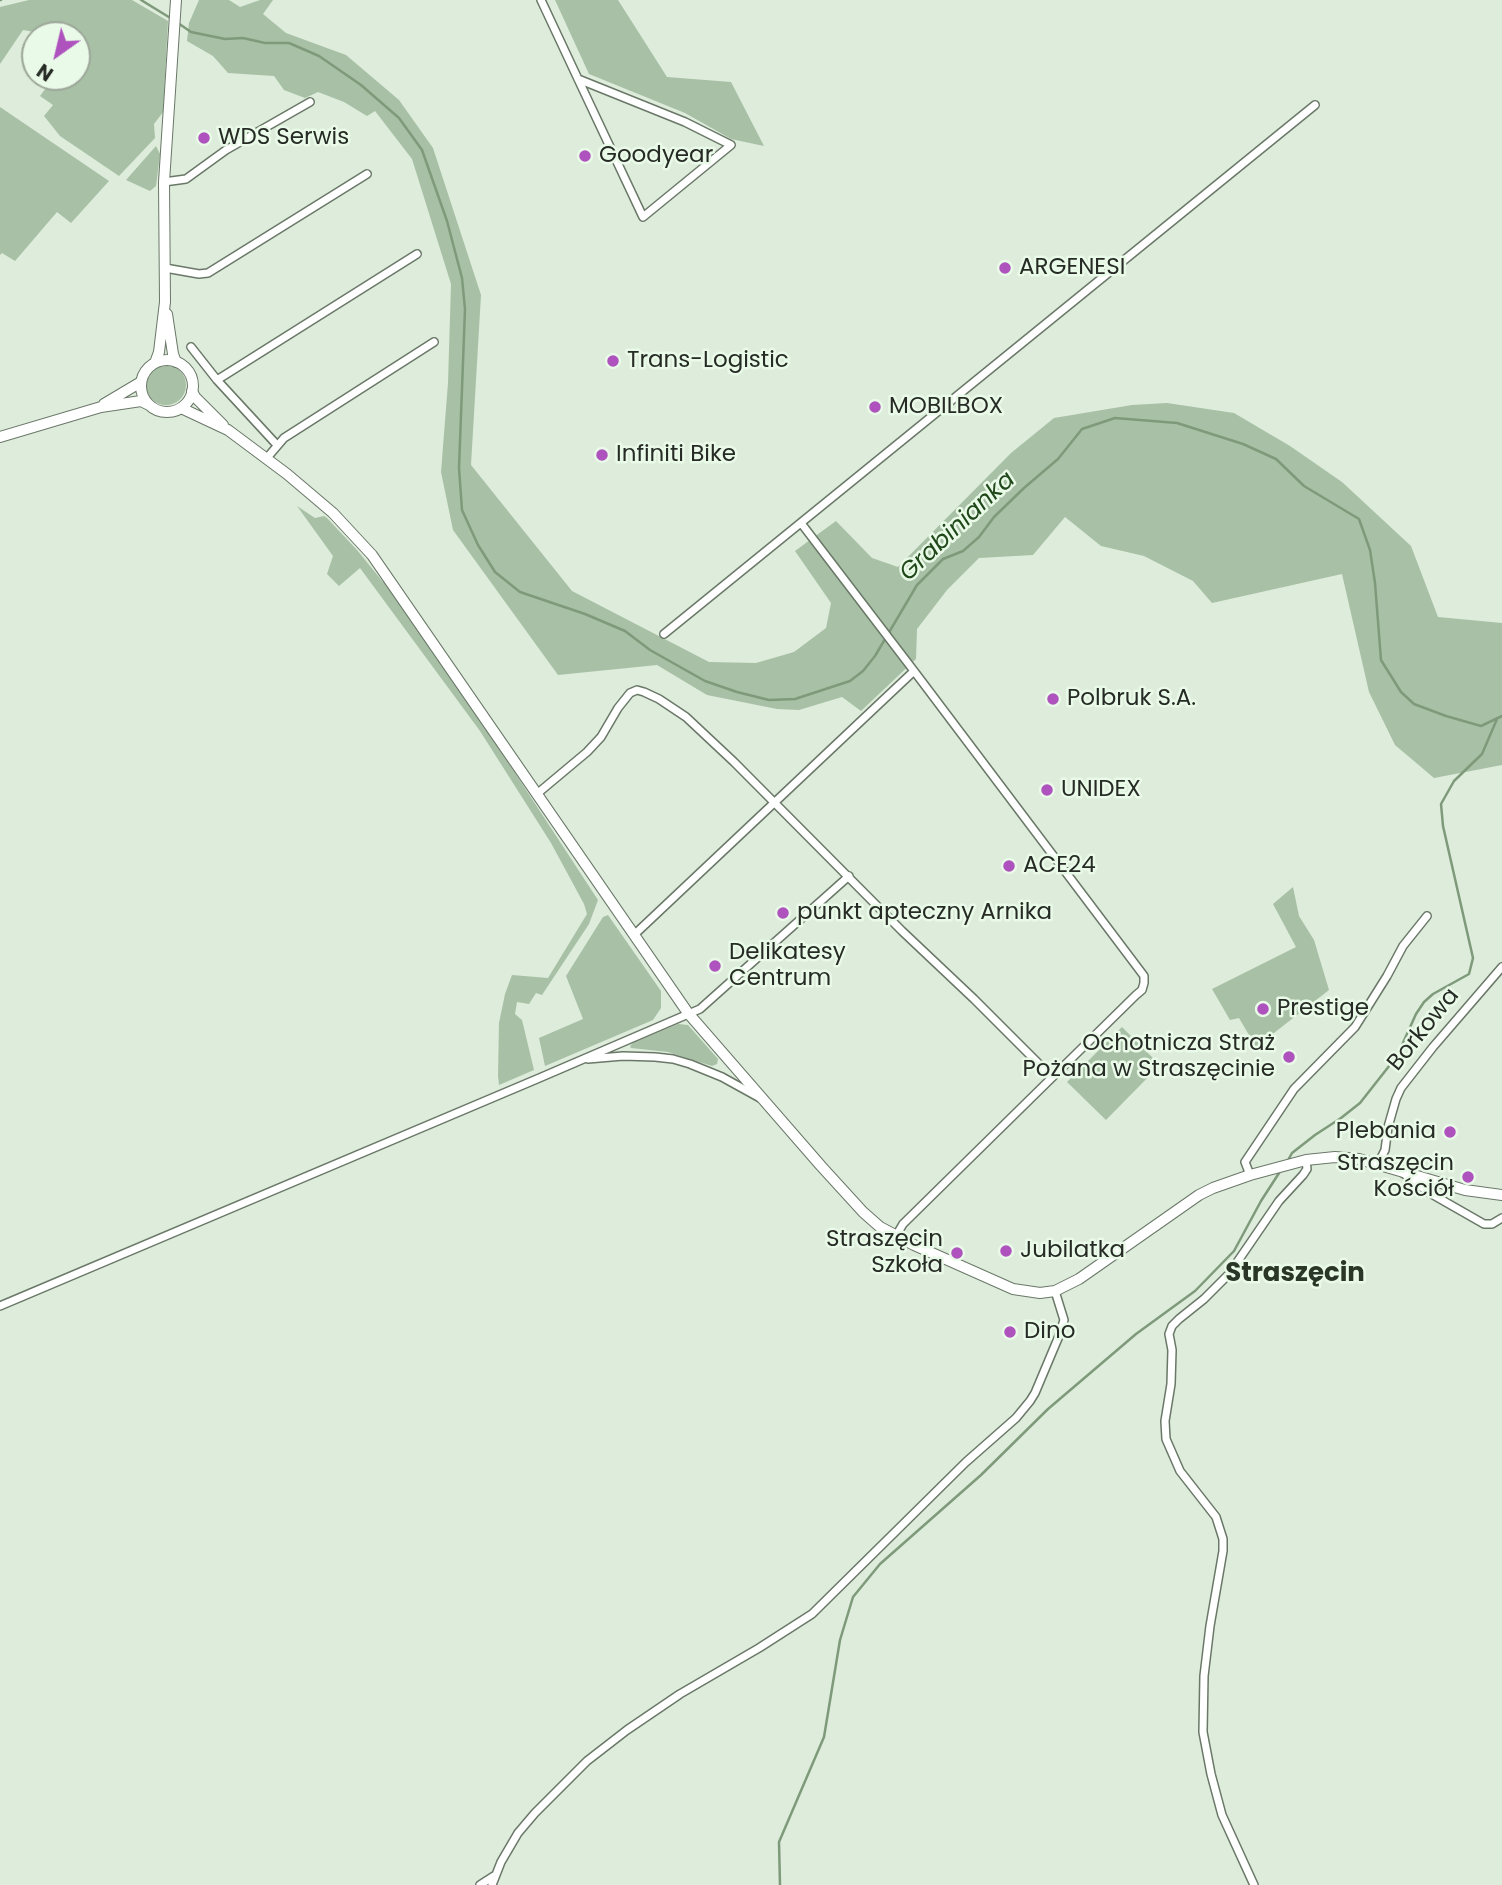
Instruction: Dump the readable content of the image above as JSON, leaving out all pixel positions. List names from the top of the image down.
{
  "streets": {
    "street": ["Borkowa"]
  },
  "districts": ["Straszęcin"],
  "water": ["Grabinianka"],
  "places": [
    "WDS Serwis",
    "Goodyear",
    "ARGENESI",
    "Trans-Logistic",
    "MOBILBOX",
    "Infiniti Bike",
    "Polbruk S.A.",
    "UNIDEX",
    "ACE24",
    "punkt apteczny Arnika",
    "Delikatesy Centrum",
    "Prestige",
    "Ochotnicza Straż Pożana w Straszęcinie",
    "Plebania",
    "Straszęcin Kościół",
    "Jubilatka",
    "Straszęcin Szkoła",
    "Dino"
  ],
  "north": "bottom left"
}
